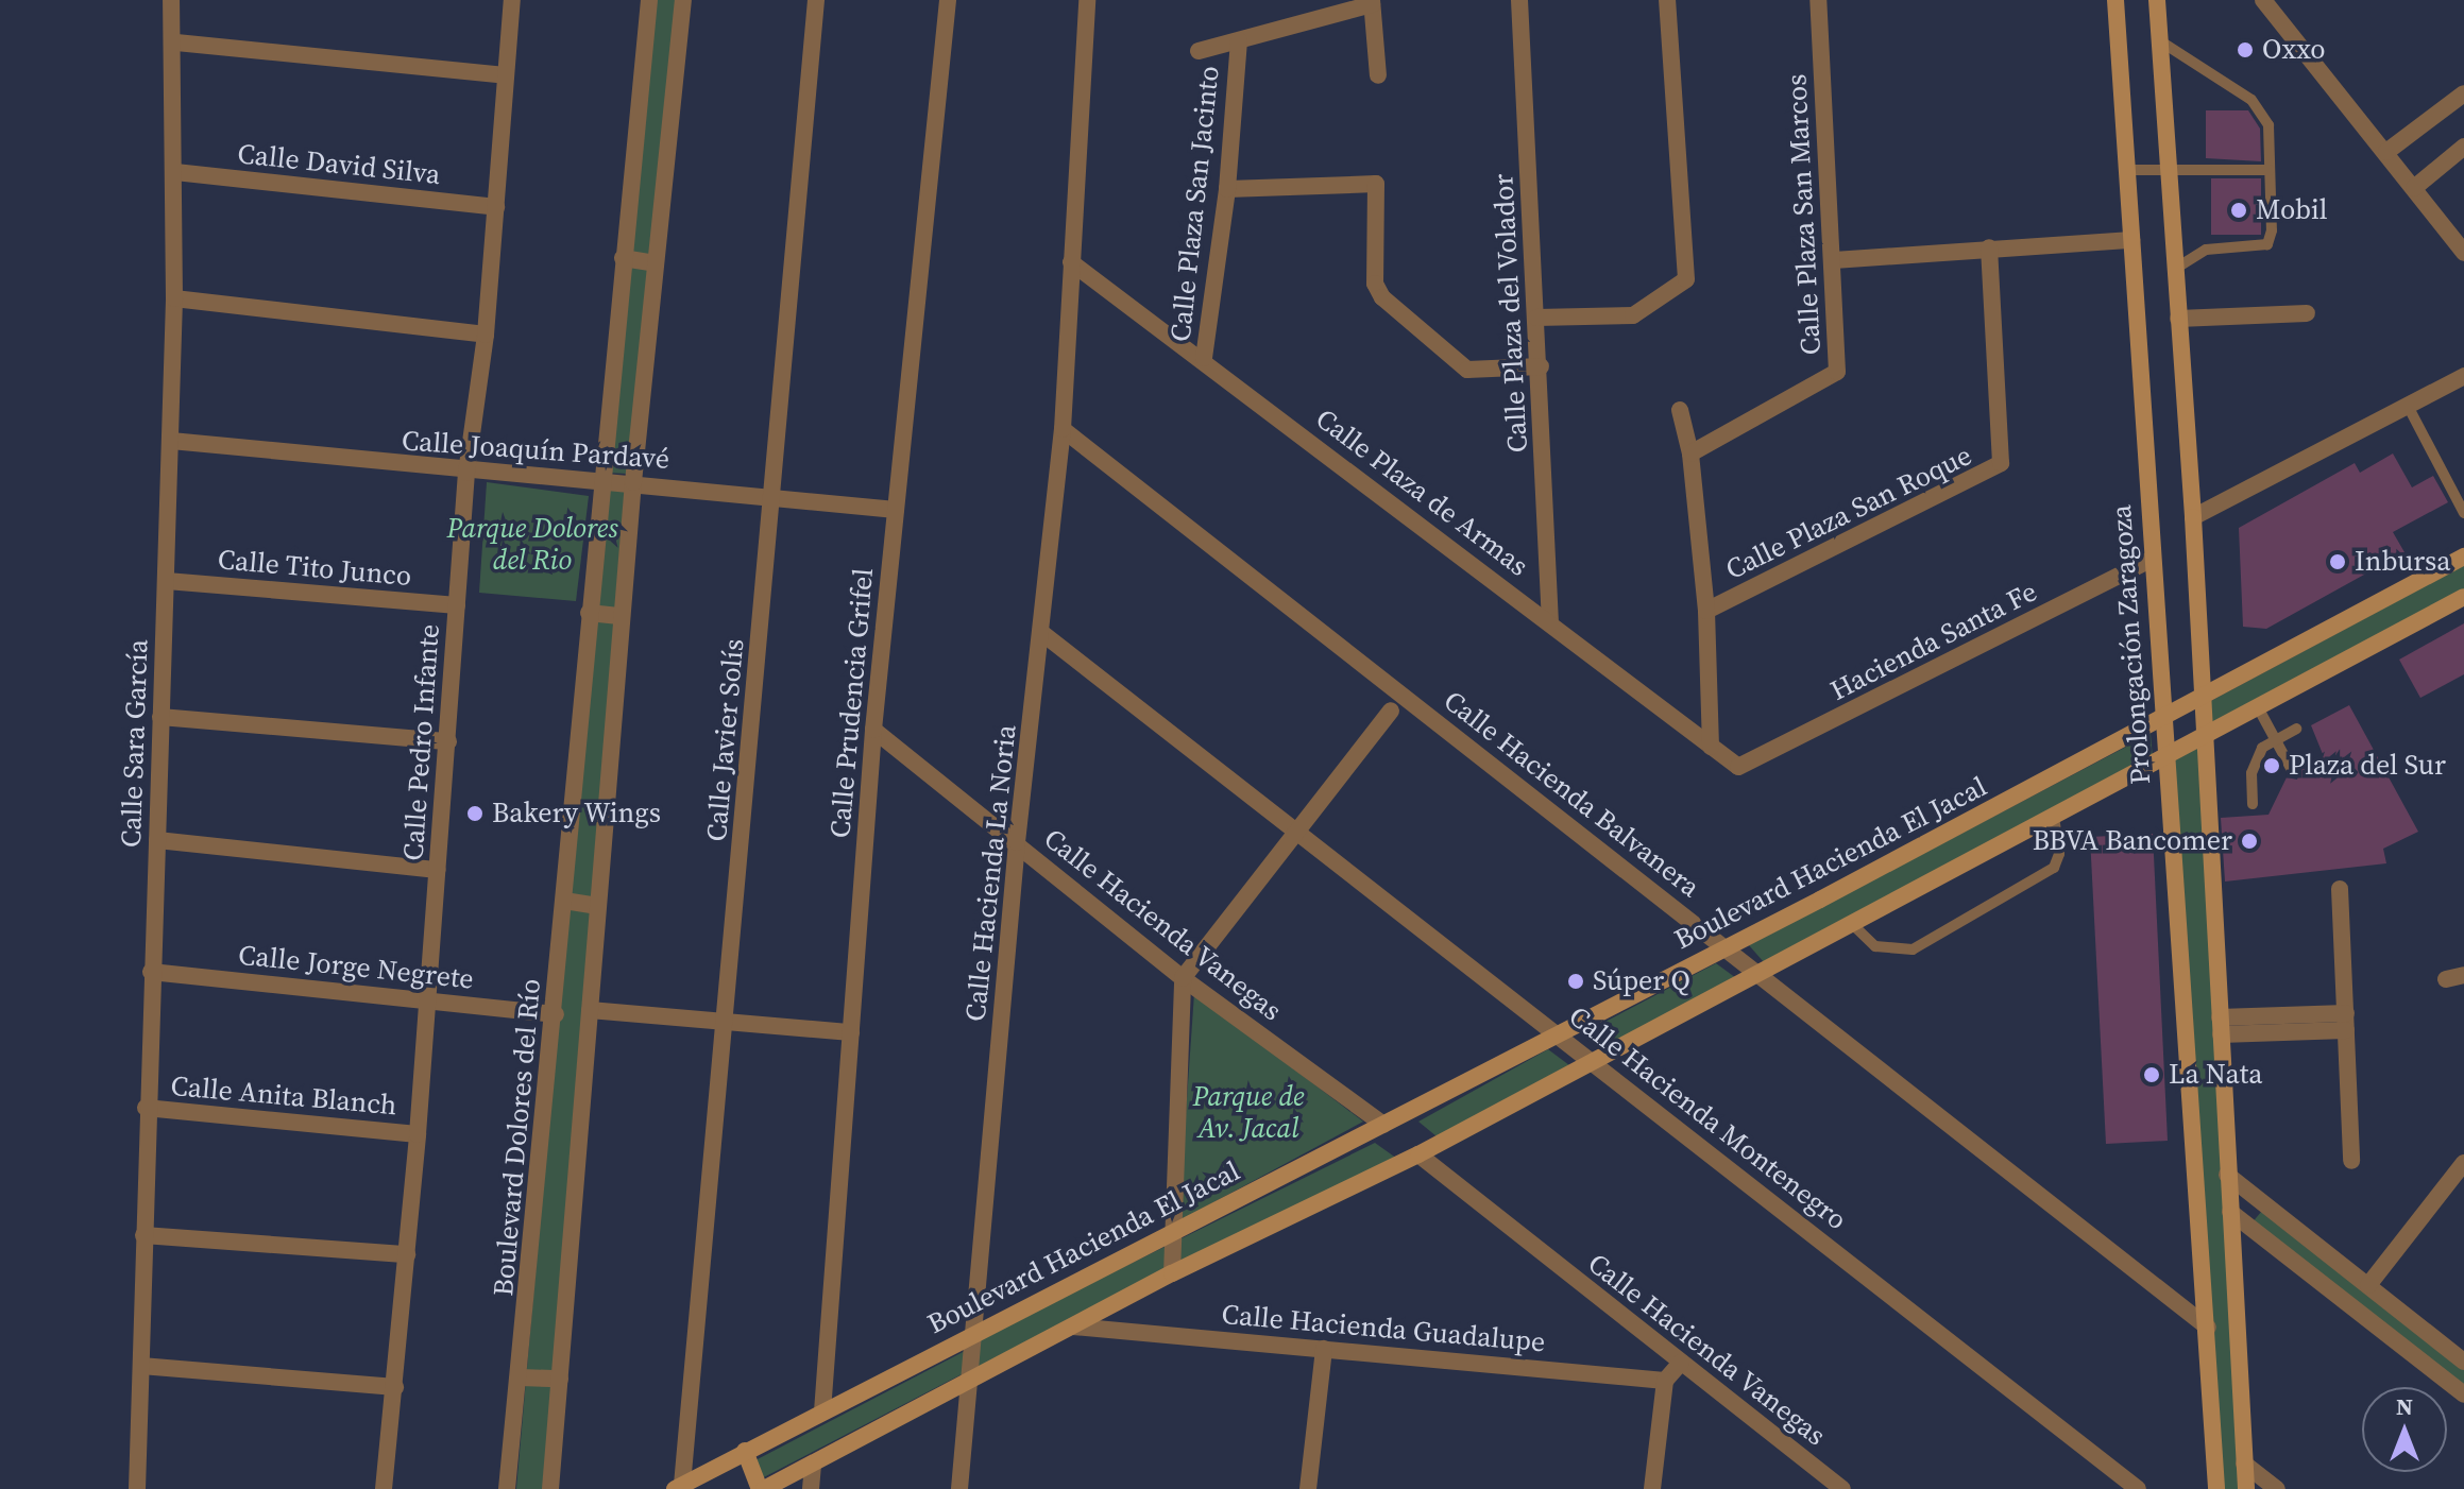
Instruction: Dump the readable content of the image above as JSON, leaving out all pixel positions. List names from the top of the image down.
{
  "streets": {
    "main road": ["Prolongación Zaragoza", "Boulevard Hacienda El Jacal"],
    "street": [
      "Calle David Silva",
      "Calle Plaza San Jacinto",
      "Calle Plaza San Marcos",
      "Calle Plaza del Volador",
      "Calle Joaquín Pardavé",
      "Calle Plaza de Armas",
      "Calle Plaza San Roque",
      "Calle Tito Junco",
      "Hacienda Santa Fe",
      "Calle Prudencia Grifel",
      "Calle Javier Solís",
      "Calle Pedro Infante",
      "Calle Sara García",
      "Calle Hacienda Balvanera",
      "Calle Hacienda La Noria",
      "Calle Hacienda Vanegas",
      "Calle Jorge Negrete",
      "Calle Anita Blanch",
      "Calle Hacienda Montenegro",
      "Boulevard Dolores del Río",
      "Calle Hacienda Guadalupe"
    ]
  },
  "crossings": [
    ["Calle David Silva", "Calle Pedro Infante"],
    ["Calle David Silva", "Calle Sara García"],
    ["Calle Plaza San Jacinto", "Calle Plaza de Armas"],
    ["Calle Plaza del Volador", "Calle Plaza de Armas"],
    ["Calle Joaquín Pardavé", "Calle Prudencia Grifel"],
    ["Calle Joaquín Pardavé", "Calle Javier Solís"],
    ["Calle Joaquín Pardavé", "Calle Pedro Infante"],
    ["Calle Joaquín Pardavé", "Calle Sara García"],
    ["Calle Joaquín Pardavé", "Boulevard Dolores del Río"],
    ["Calle Plaza de Armas", "Hacienda Santa Fe"],
    ["Calle Plaza de Armas", "Calle Hacienda La Noria"],
    ["Calle Tito Junco", "Calle Pedro Infante"],
    ["Calle Tito Junco", "Calle Sara García"],
    ["Hacienda Santa Fe", "Prolongación Zaragoza"],
    ["Prolongación Zaragoza", "Calle Hacienda Balvanera"],
    ["Prolongación Zaragoza", "Boulevard Hacienda El Jacal"],
    ["Calle Prudencia Grifel", "Boulevard Hacienda El Jacal"],
    ["Calle Prudencia Grifel", "Calle Hacienda Vanegas"],
    ["Calle Javier Solís", "Boulevard Hacienda El Jacal"],
    ["Calle Pedro Infante", "Calle Jorge Negrete"],
    ["Calle Pedro Infante", "Calle Anita Blanch"],
    ["Calle Sara García", "Calle Jorge Negrete"],
    ["Calle Sara García", "Calle Anita Blanch"],
    ["Calle Hacienda Balvanera", "Boulevard Hacienda El Jacal"],
    ["Calle Hacienda Balvanera", "Calle Hacienda La Noria"],
    ["Boulevard Hacienda El Jacal", "Calle Hacienda La Noria"],
    ["Boulevard Hacienda El Jacal", "Calle Hacienda Vanegas"],
    ["Boulevard Hacienda El Jacal", "Calle Hacienda Montenegro"],
    ["Calle Hacienda La Noria", "Calle Hacienda Vanegas"],
    ["Calle Hacienda La Noria", "Calle Hacienda Montenegro"],
    ["Calle Jorge Negrete", "Boulevard Dolores del Río"]
  ],
  "parks": ["Parque Dolores del Rio", "Parque de Av. Jacal"],
  "places": [
    "Oxxo",
    "Mobil",
    "Inbursa",
    "Plaza del Sur",
    "Bakery Wings",
    "BBVA Bancomer",
    "Súper Q",
    "La Nata"
  ],
  "north": "top"
}
